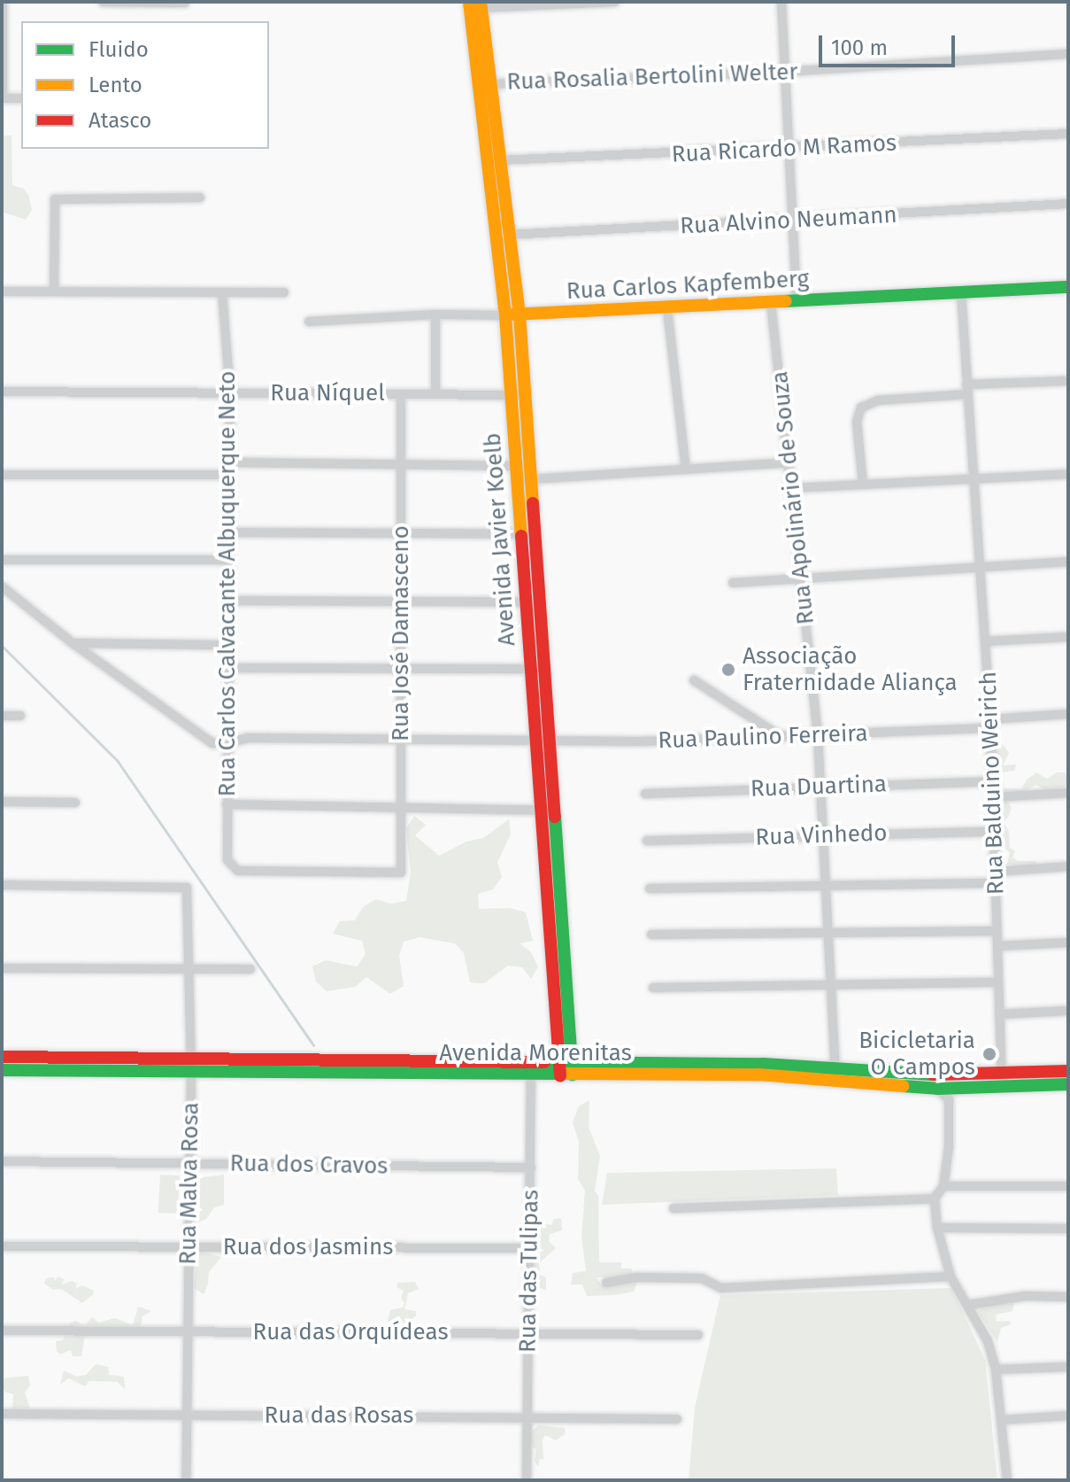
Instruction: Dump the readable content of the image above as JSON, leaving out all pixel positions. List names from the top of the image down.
{
  "streets": {
    "street": [
      "Rua Rosalia Bertolini Welter",
      "Rua Ricardo M Ramos",
      "Rua Alvino Neumann",
      "Rua Carlos Kapfemberg",
      "Rua Níquel",
      "Rua Apolinário de Souza",
      "Avenida Javier Koelb",
      "Rua Carlos Calvacante Albuquerque Neto",
      "Rua José Damasceno",
      "Rua Paulino Ferreira",
      "Rua Balduino Weirich",
      "Rua Duartina",
      "Rua Vinhedo",
      "Avenida Morenitas",
      "Rua dos Cravos",
      "Rua Malva Rosa",
      "Rua dos Jasmins",
      "Rua das Tulipas",
      "Rua das Orquídeas",
      "Rua das Rosas"
    ]
  },
  "crossings": [
    ["Rua Rosalia Bertolini Welter", "Avenida Javier Koelb"],
    ["Rua Ricardo M Ramos", "Avenida Javier Koelb"],
    ["Rua Alvino Neumann", "Avenida Javier Koelb"],
    ["Rua Carlos Kapfemberg", "Rua Apolinário de Souza"],
    ["Rua Carlos Kapfemberg", "Avenida Javier Koelb"],
    ["Rua Carlos Kapfemberg", "Rua Balduino Weirich"],
    ["Rua Níquel", "Avenida Javier Koelb"],
    ["Rua Níquel", "Rua Carlos Calvacante Albuquerque Neto"],
    ["Rua Níquel", "Rua José Damasceno"],
    ["Rua Apolinário de Souza", "Rua Paulino Ferreira"],
    ["Rua Apolinário de Souza", "Rua Duartina"],
    ["Rua Apolinário de Souza", "Rua Vinhedo"],
    ["Rua Apolinário de Souza", "Avenida Morenitas"],
    ["Avenida Javier Koelb", "Rua Paulino Ferreira"],
    ["Avenida Javier Koelb", "Avenida Morenitas"],
    ["Rua Carlos Calvacante Albuquerque Neto", "Rua José Damasceno"],
    ["Rua Carlos Calvacante Albuquerque Neto", "Rua Paulino Ferreira"],
    ["Rua José Damasceno", "Rua Paulino Ferreira"],
    ["Rua Paulino Ferreira", "Rua Balduino Weirich"],
    ["Rua Balduino Weirich", "Rua Duartina"],
    ["Rua Balduino Weirich", "Rua Vinhedo"],
    ["Rua Balduino Weirich", "Avenida Morenitas"],
    ["Avenida Morenitas", "Rua Malva Rosa"],
    ["Avenida Morenitas", "Rua das Tulipas"],
    ["Rua dos Cravos", "Rua Malva Rosa"],
    ["Rua dos Cravos", "Rua das Tulipas"],
    ["Rua Malva Rosa", "Rua dos Jasmins"],
    ["Rua Malva Rosa", "Rua das Orquídeas"],
    ["Rua Malva Rosa", "Rua das Rosas"],
    ["Rua dos Jasmins", "Rua das Tulipas"],
    ["Rua das Tulipas", "Rua das Orquídeas"],
    ["Rua das Tulipas", "Rua das Rosas"]
  ],
  "places": ["Associação Fraternidade Aliança", "Bicicletaria O Campos"],
  "legend": ["Fluido", "Lento", "Atasco"],
  "scale_bar": "100 m"
}
